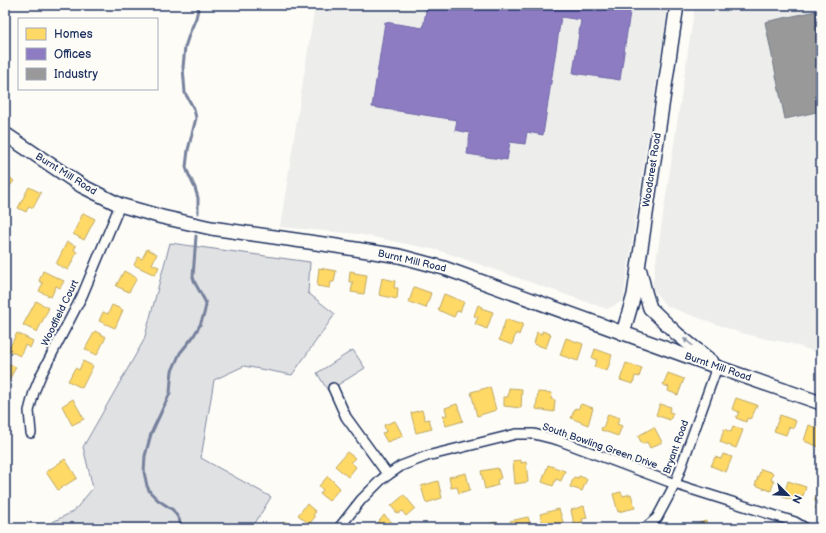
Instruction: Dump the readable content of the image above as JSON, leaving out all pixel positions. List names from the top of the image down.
{
  "streets": {
    "main road": ["Woodcrest Road", "Burnt Mill Road"],
    "street": ["Woodfield Court", "South Bowling Green Drive", "Bryant Road"]
  },
  "crossings": [
    ["Woodcrest Road", "Burnt Mill Road"],
    ["Burnt Mill Road", "Woodfield Court"],
    ["Burnt Mill Road", "Bryant Road"],
    ["South Bowling Green Drive", "Bryant Road"]
  ],
  "legend": ["Homes", "Offices", "Industry"],
  "north": "bottom right"
}
